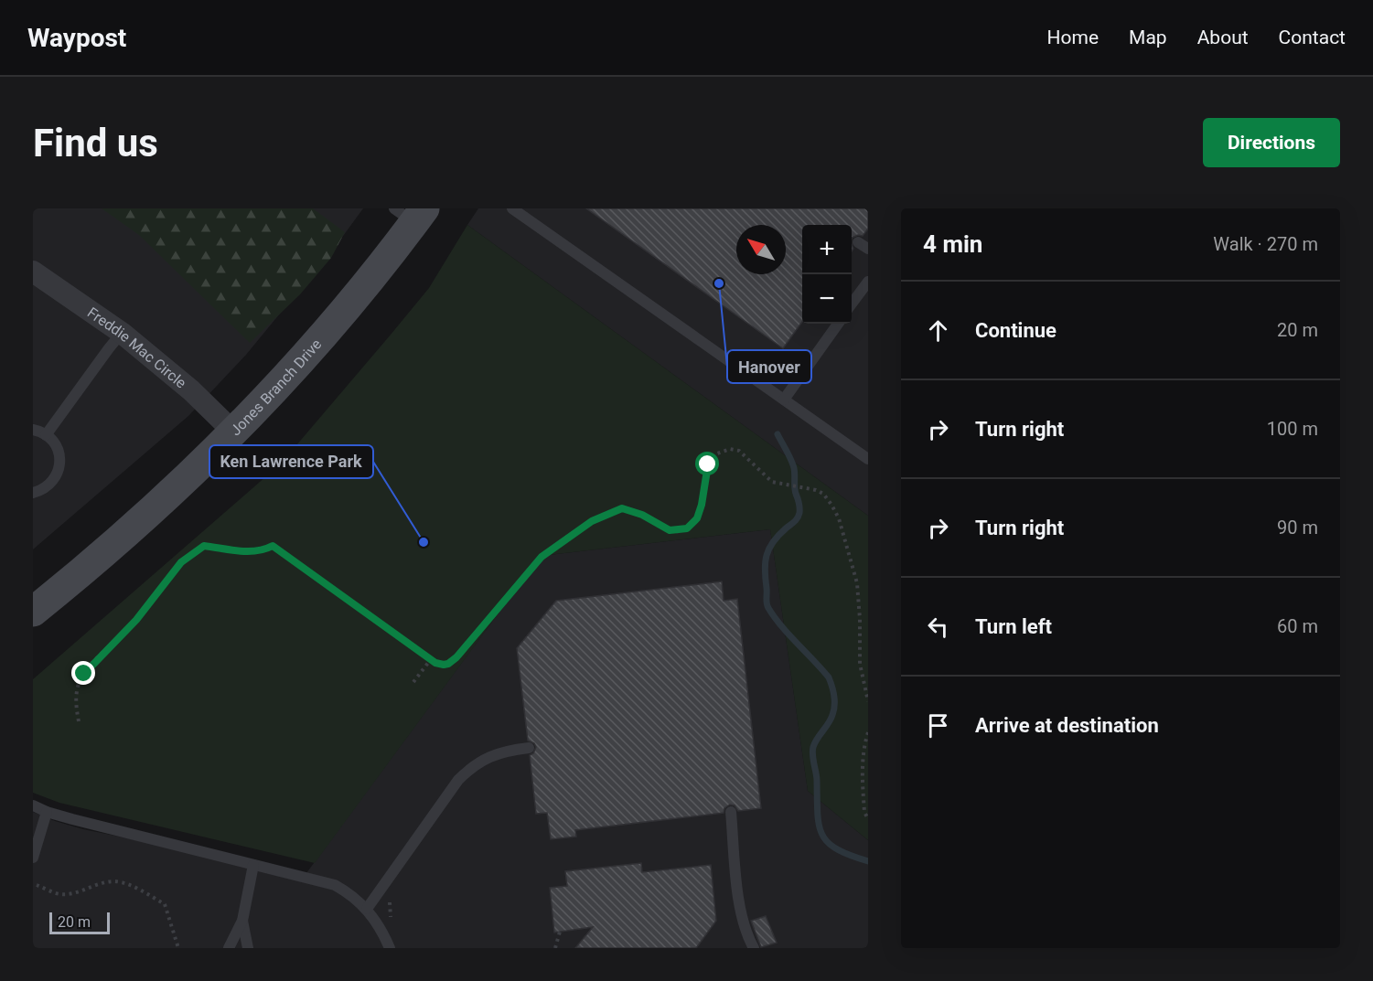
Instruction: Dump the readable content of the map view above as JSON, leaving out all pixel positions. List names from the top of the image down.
{
  "streets": {
    "main road": ["Jones Branch Drive"],
    "street": ["Freddie Mac Circle"]
  },
  "crossings": [
    ["Freddie Mac Circle", "Jones Branch Drive"]
  ],
  "places": ["Hanover", "Ken Lawrence Park"],
  "scale_bar": "20 m",
  "north": "top left",
  "page": {
    "header": "Waypost",
    "nav": [
      "Home",
      "Map",
      "About",
      "Contact"
    ],
    "buttons": "Directions",
    "title": "Find us",
    "heading": ["4 min", "Walk · 270 m"],
    "map_buttons": ["+", "−"],
    "list": [
      ["Continue", "20 m"],
      ["Turn right", "100 m"],
      ["Turn right", "90 m"],
      ["Turn left", "60 m"],
      "Arrive at destination"
    ],
    "scale": "20 m"
  }
}
